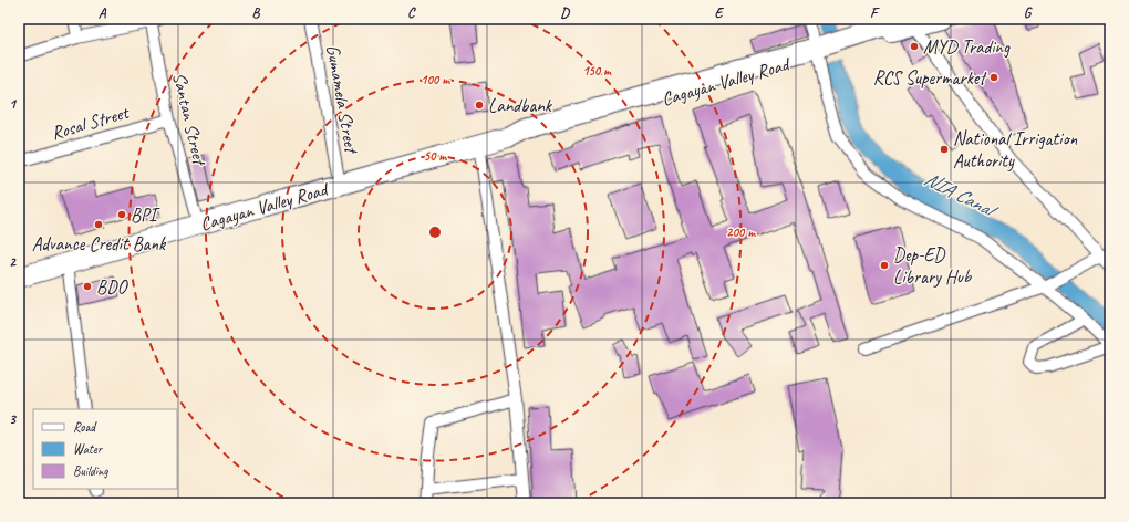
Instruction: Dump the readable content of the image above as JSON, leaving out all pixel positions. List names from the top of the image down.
{
  "streets": {
    "highway": ["Cagayan Valley Road"],
    "street": ["Gumamela Street", "Santan Street", "Rosal Street"]
  },
  "crossings": [
    ["Cagayan Valley Road", "Gumamela Street"],
    ["Cagayan Valley Road", "Santan Street"],
    ["Santan Street", "Rosal Street"]
  ],
  "water": ["NIA Canal"],
  "places": [
    "MYD Trading",
    "RCS Supermarket",
    "Landbank",
    "National Irrigation Authority",
    "BPI",
    "Advance Credit Bank",
    "Dep-ED Library Hub",
    "BDO"
  ],
  "legend": ["Road", "Water", "Building"],
  "grid": {
    "columns": [
      "A",
      "B",
      "C",
      "D",
      "E",
      "F",
      "G"
    ],
    "rows": ["1", "2", "3"]
  },
  "rings": [
    "150 m",
    "100 m",
    "50 m",
    "200 m"
  ]
}
